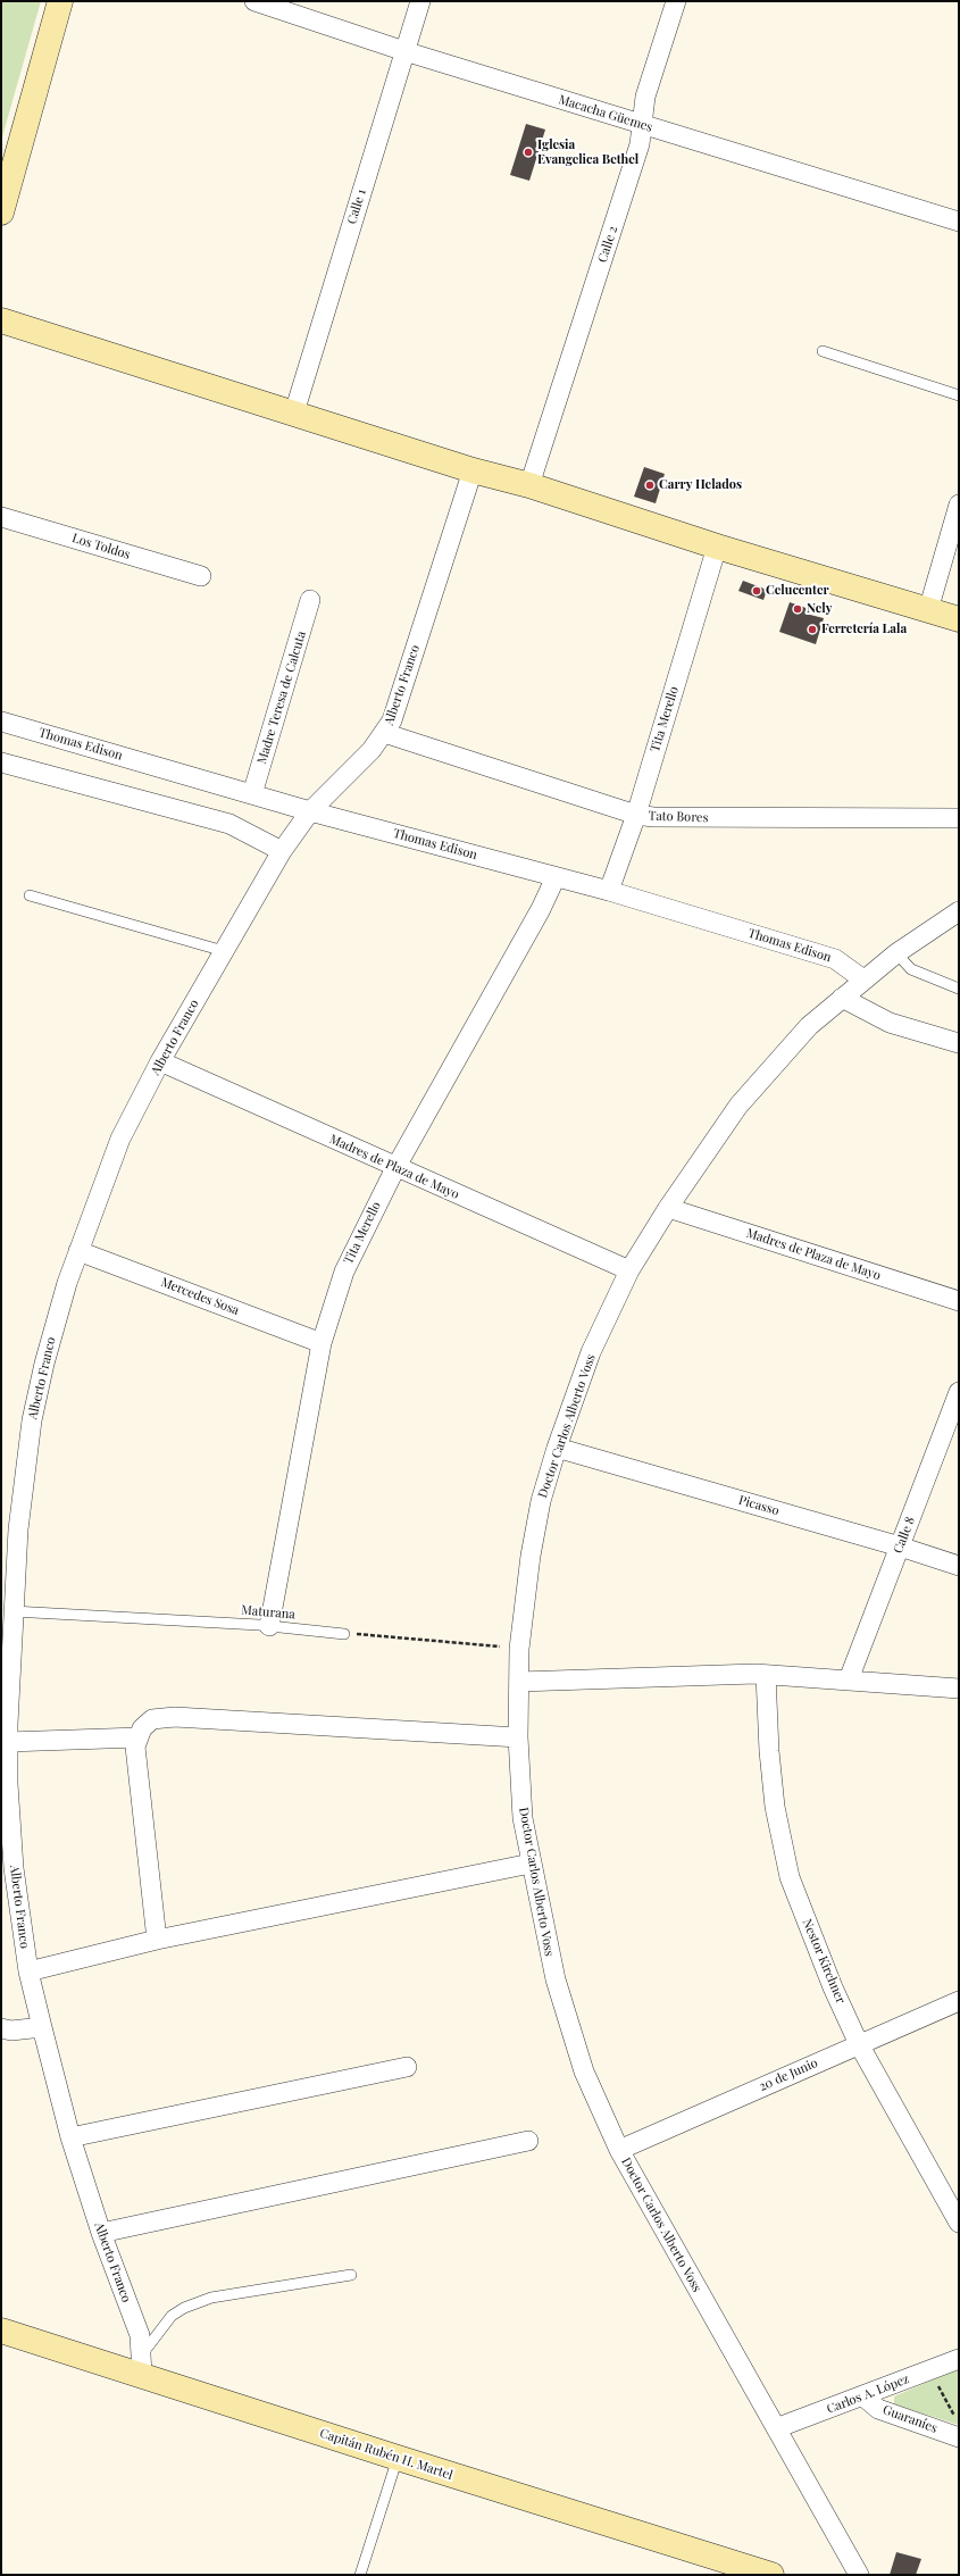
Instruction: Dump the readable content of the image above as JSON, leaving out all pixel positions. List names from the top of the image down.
{
  "streets": {
    "street": [
      "Macacha Güemes",
      "Calle 1",
      "Calle 2",
      "Los Toldos",
      "Alberto Franco",
      "Madre Teresa de Calcuta",
      "Tita Merello",
      "Thomas Edison",
      "Tato Bores",
      "Madres de Plaza de Mayo",
      "Mercedes Sosa",
      "Doctor Carlos Alberto Voss",
      "Picasso",
      "Calle 8",
      "Nestor Kirchner",
      "20 de Junio",
      "Carlos A. López",
      "Guaraníes",
      "Capitán Rubén H. Martel"
    ],
    "lane": ["Maturana"]
  },
  "crossings": [
    ["Macacha Güemes", "Calle 1"],
    ["Macacha Güemes", "Calle 2"],
    ["Alberto Franco", "Thomas Edison"],
    ["Alberto Franco", "Tato Bores"],
    ["Alberto Franco", "Madres de Plaza de Mayo"],
    ["Alberto Franco", "Mercedes Sosa"],
    ["Alberto Franco", "Maturana"],
    ["Alberto Franco", "Capitán Rubén H. Martel"],
    ["Madre Teresa de Calcuta", "Thomas Edison"],
    ["Tita Merello", "Thomas Edison"],
    ["Tita Merello", "Tato Bores"],
    ["Tita Merello", "Madres de Plaza de Mayo"],
    ["Tita Merello", "Mercedes Sosa"],
    ["Tita Merello", "Maturana"],
    ["Thomas Edison", "Doctor Carlos Alberto Voss"],
    ["Madres de Plaza de Mayo", "Doctor Carlos Alberto Voss"],
    ["Doctor Carlos Alberto Voss", "Picasso"],
    ["Doctor Carlos Alberto Voss", "20 de Junio"],
    ["Doctor Carlos Alberto Voss", "Carlos A. López"],
    ["Picasso", "Calle 8"],
    ["Nestor Kirchner", "20 de Junio"],
    ["Carlos A. López", "Guaraníes"]
  ],
  "places": [
    "Iglesia Evangelica Bethel",
    "Carry Helados",
    "Celucenter",
    "Nely",
    "Ferretería Lala"
  ]
}
